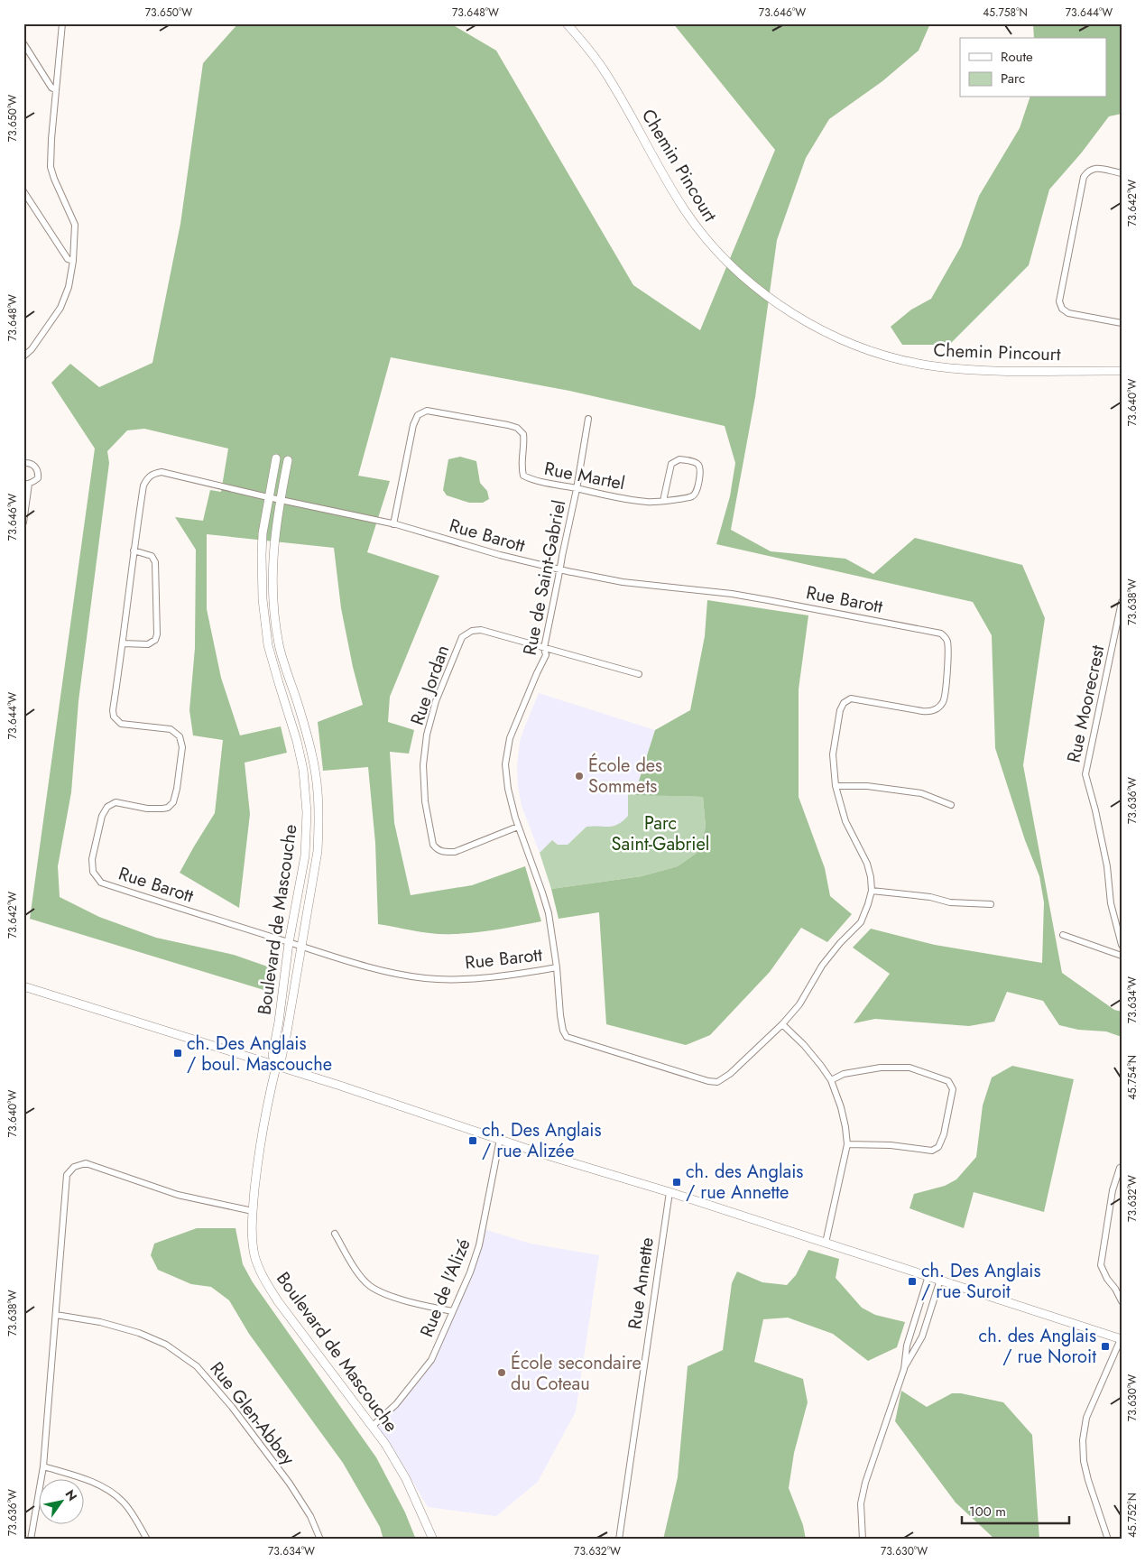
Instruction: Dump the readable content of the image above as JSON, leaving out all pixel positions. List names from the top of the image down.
{
  "streets": {
    "street": [
      "Chemin Pincourt",
      "Rue Martel",
      "Rue Barott",
      "Rue de Saint-Gabriel",
      "Rue Jordan",
      "Rue Moorecrest",
      "Boulevard de Mascouche",
      "Rue Annette",
      "Rue de l'Alizé",
      "Rue Glen-Abbey"
    ]
  },
  "crossings": [
    ["Rue Martel", "Rue Barott"],
    ["Rue Martel", "Rue de Saint-Gabriel"],
    ["Rue Barott", "Rue de Saint-Gabriel"],
    ["Rue Barott", "Boulevard de Mascouche"],
    ["Rue de Saint-Gabriel", "Rue Jordan"],
    ["Boulevard de Mascouche", "Rue de l'Alizé"]
  ],
  "parks": ["Parc Saint-Gabriel"],
  "places": {
    "other": ["École des Sommets", "École secondaire du Coteau"],
    "transit": [
      "ch. Des Anglais / boul. Mascouche",
      "ch. Des Anglais / rue Alizée",
      "ch. des Anglais / rue Annette",
      "ch. Des Anglais / rue Suroit",
      "ch. des Anglais / rue Noroit"
    ]
  },
  "legend": ["Route", "Parc"],
  "scale_bar": "100 m",
  "north": "top right",
  "coordinates": [
    "73.650°W",
    "73.648°W",
    "73.646°W",
    "45.758°N",
    "73.644°W",
    "73.642°W",
    "73.640°W",
    "73.638°W",
    "73.636°W",
    "73.634°W",
    "45.754°N",
    "73.632°W",
    "73.630°W",
    "45.752°N"
  ]
}
